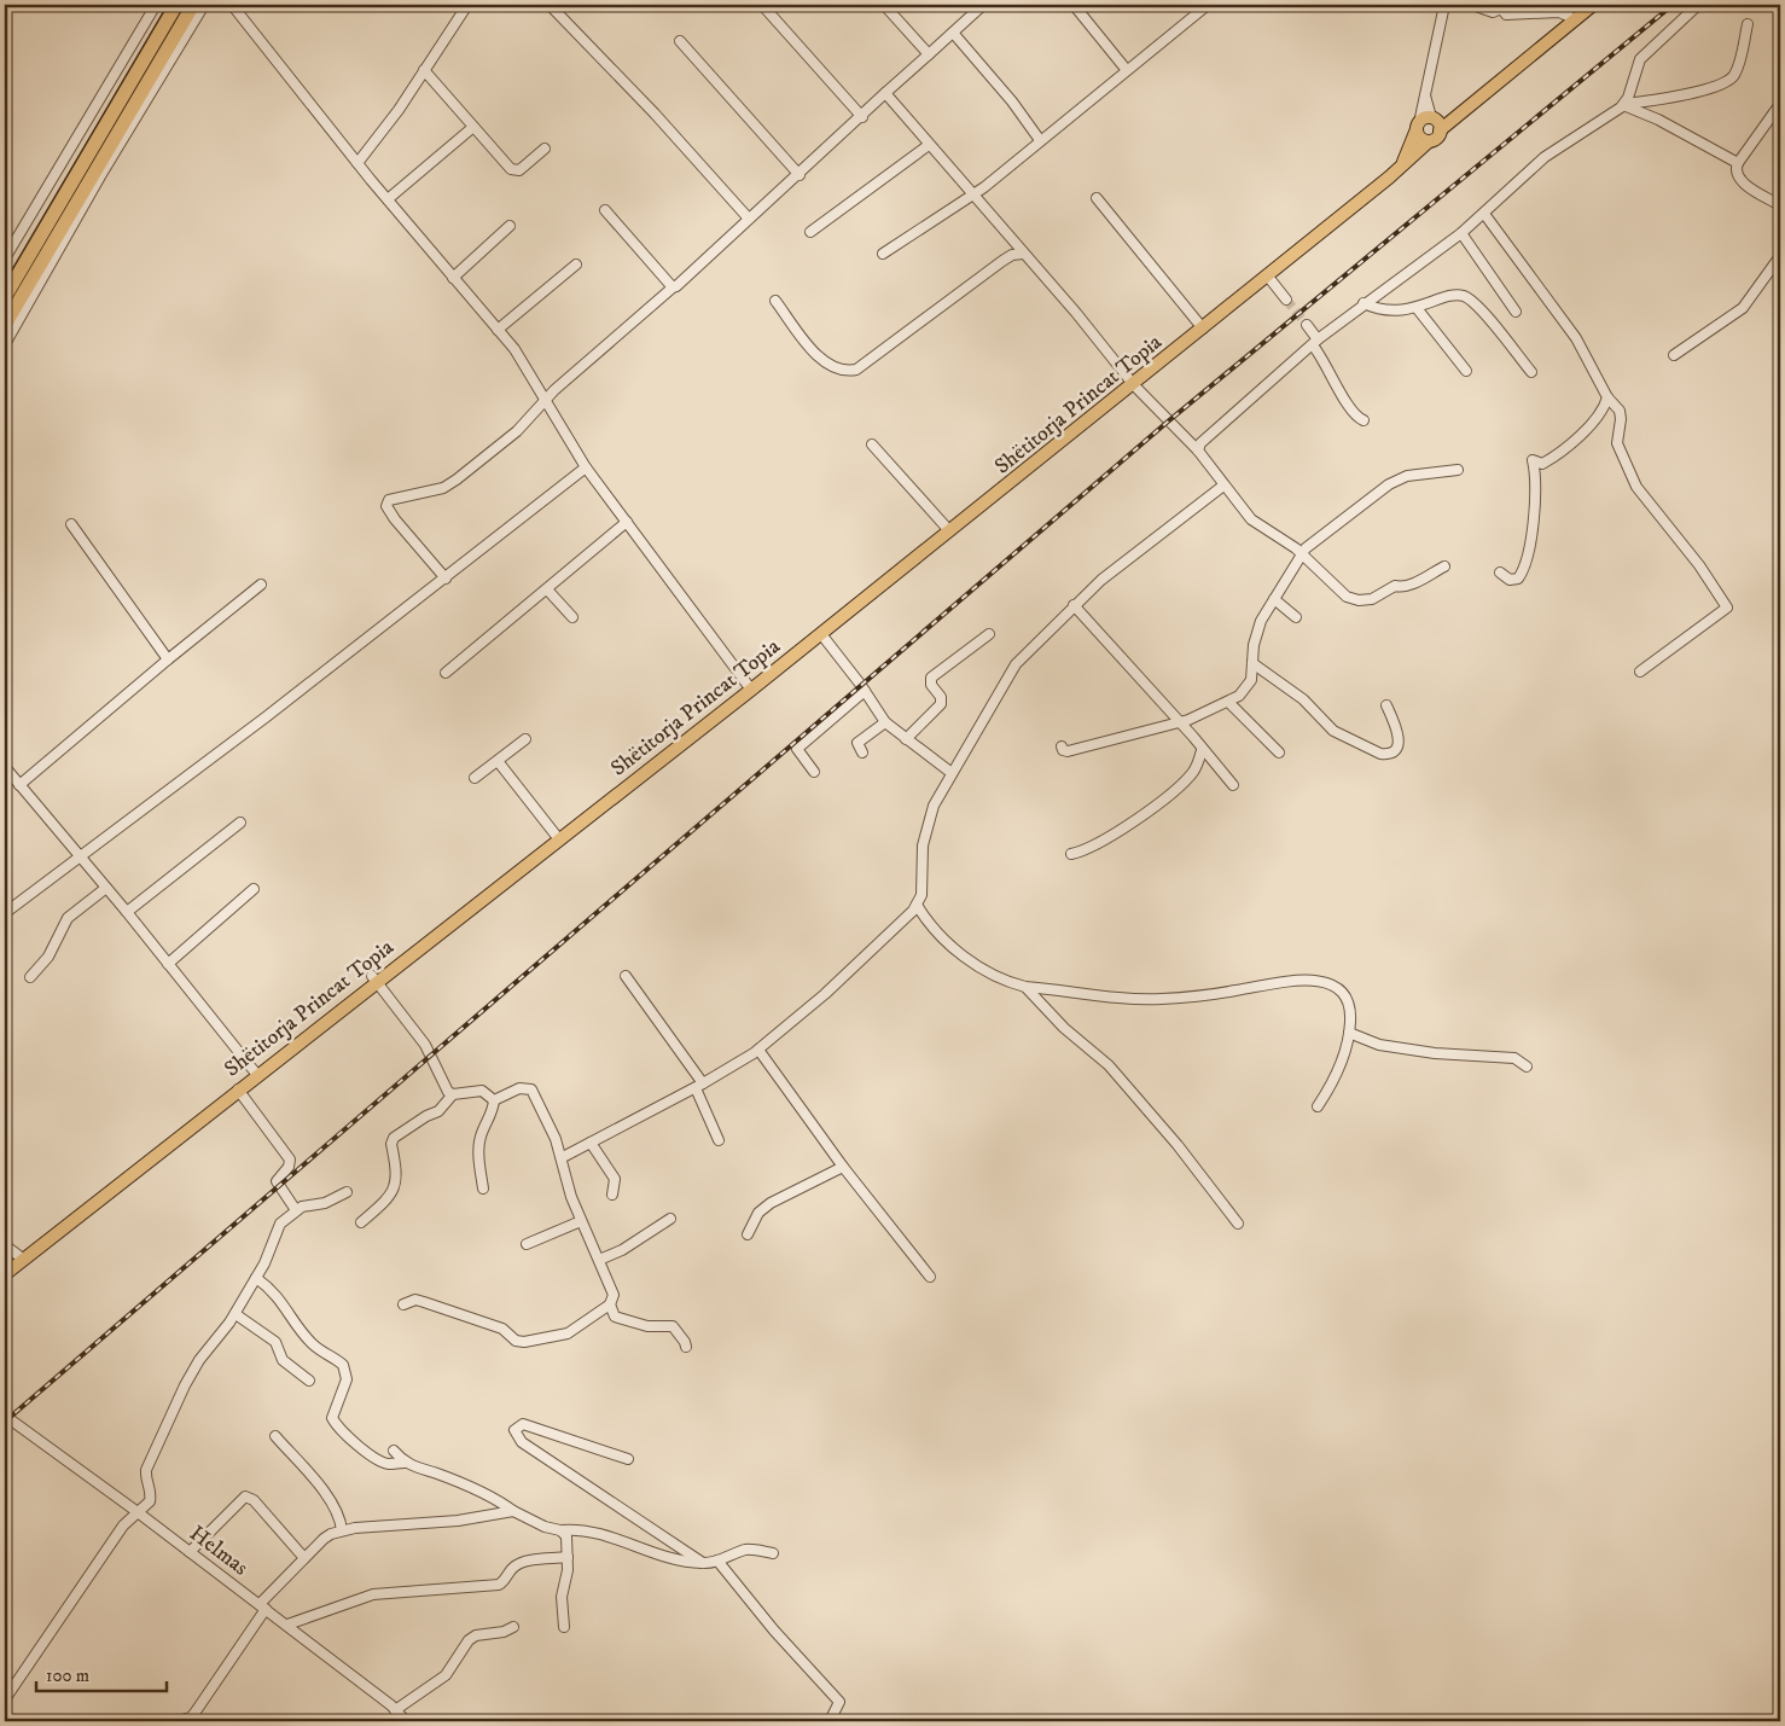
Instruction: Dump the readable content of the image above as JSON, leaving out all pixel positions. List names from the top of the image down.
{
  "streets": {
    "main road": ["Shëtitorja Princat Topia"],
    "street": ["Helmas"]
  },
  "scale_bar": "100 m"
}
